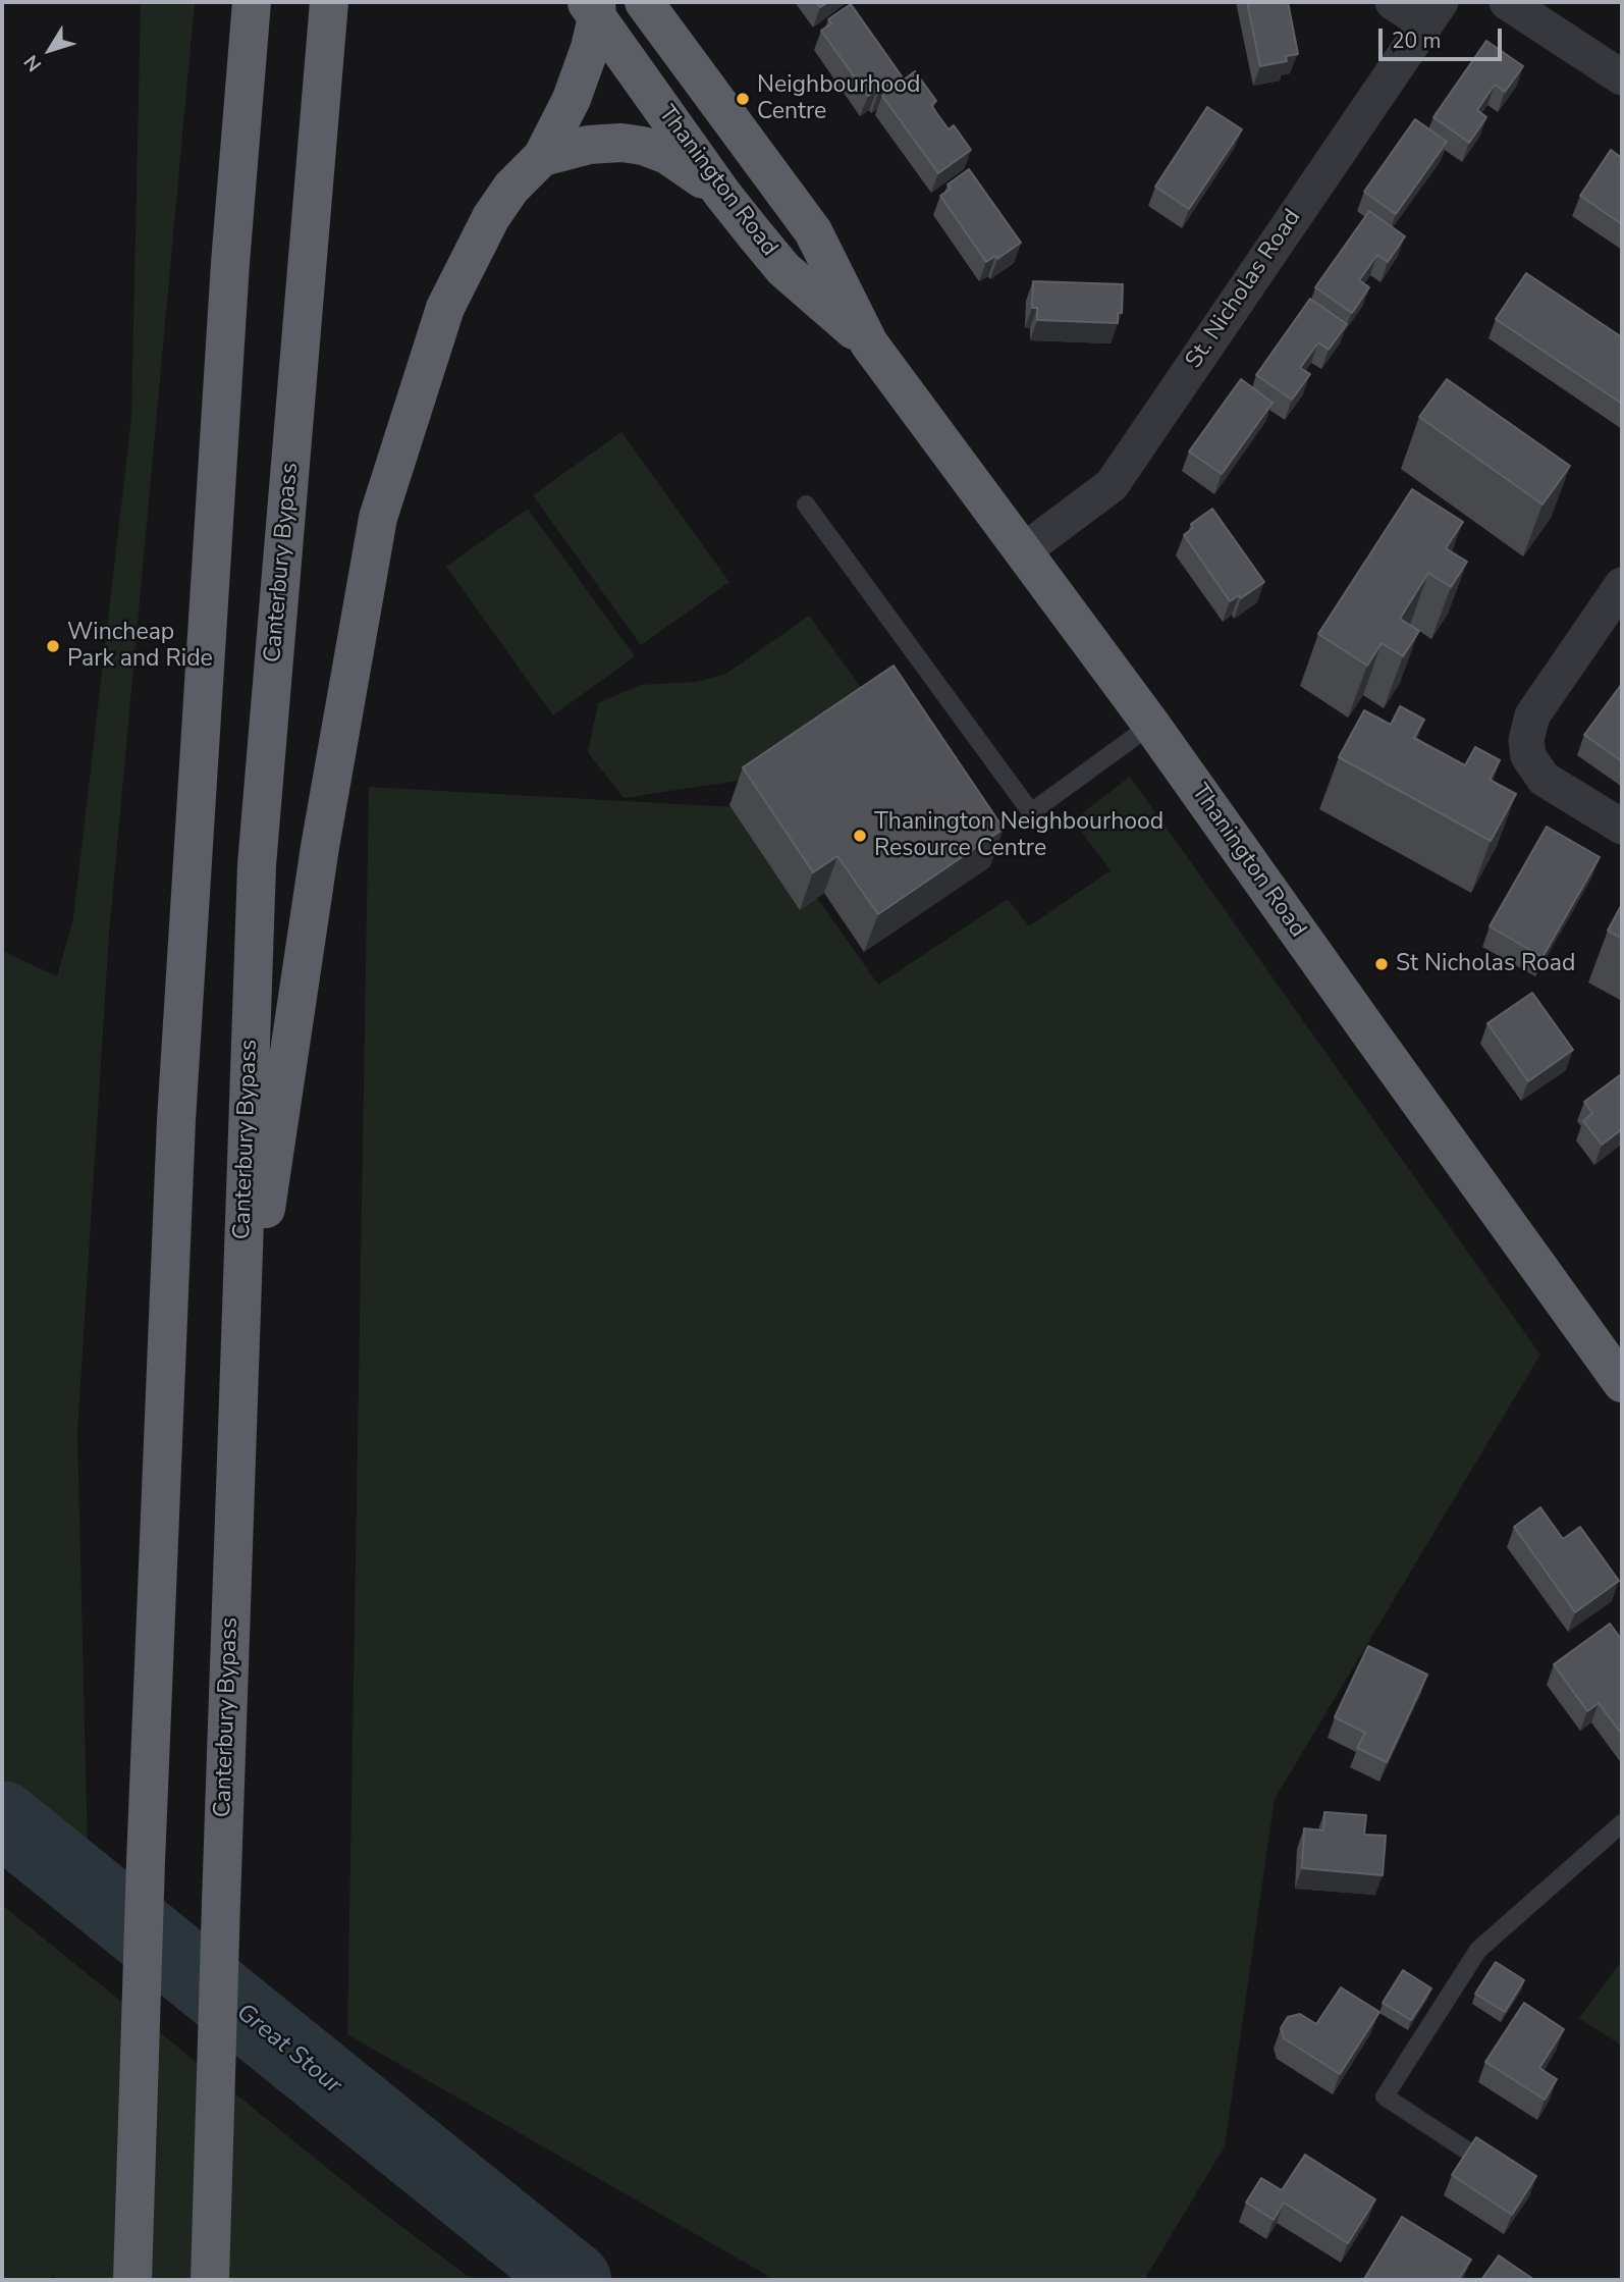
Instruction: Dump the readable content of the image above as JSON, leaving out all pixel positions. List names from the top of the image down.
{
  "streets": {
    "highway": ["Thanington Road", "Canterbury Bypass"],
    "street": ["St. Nicholas Road"]
  },
  "crossings": [
    ["Thanington Road", "St. Nicholas Road"]
  ],
  "water": ["Great Stour"],
  "places": [
    "Neighbourhood Centre",
    "Wincheap Park and Ride",
    "Thanington Neighbourhood Resource Centre",
    "St Nicholas Road"
  ],
  "scale_bar": "20 m",
  "north": "bottom left"
}
